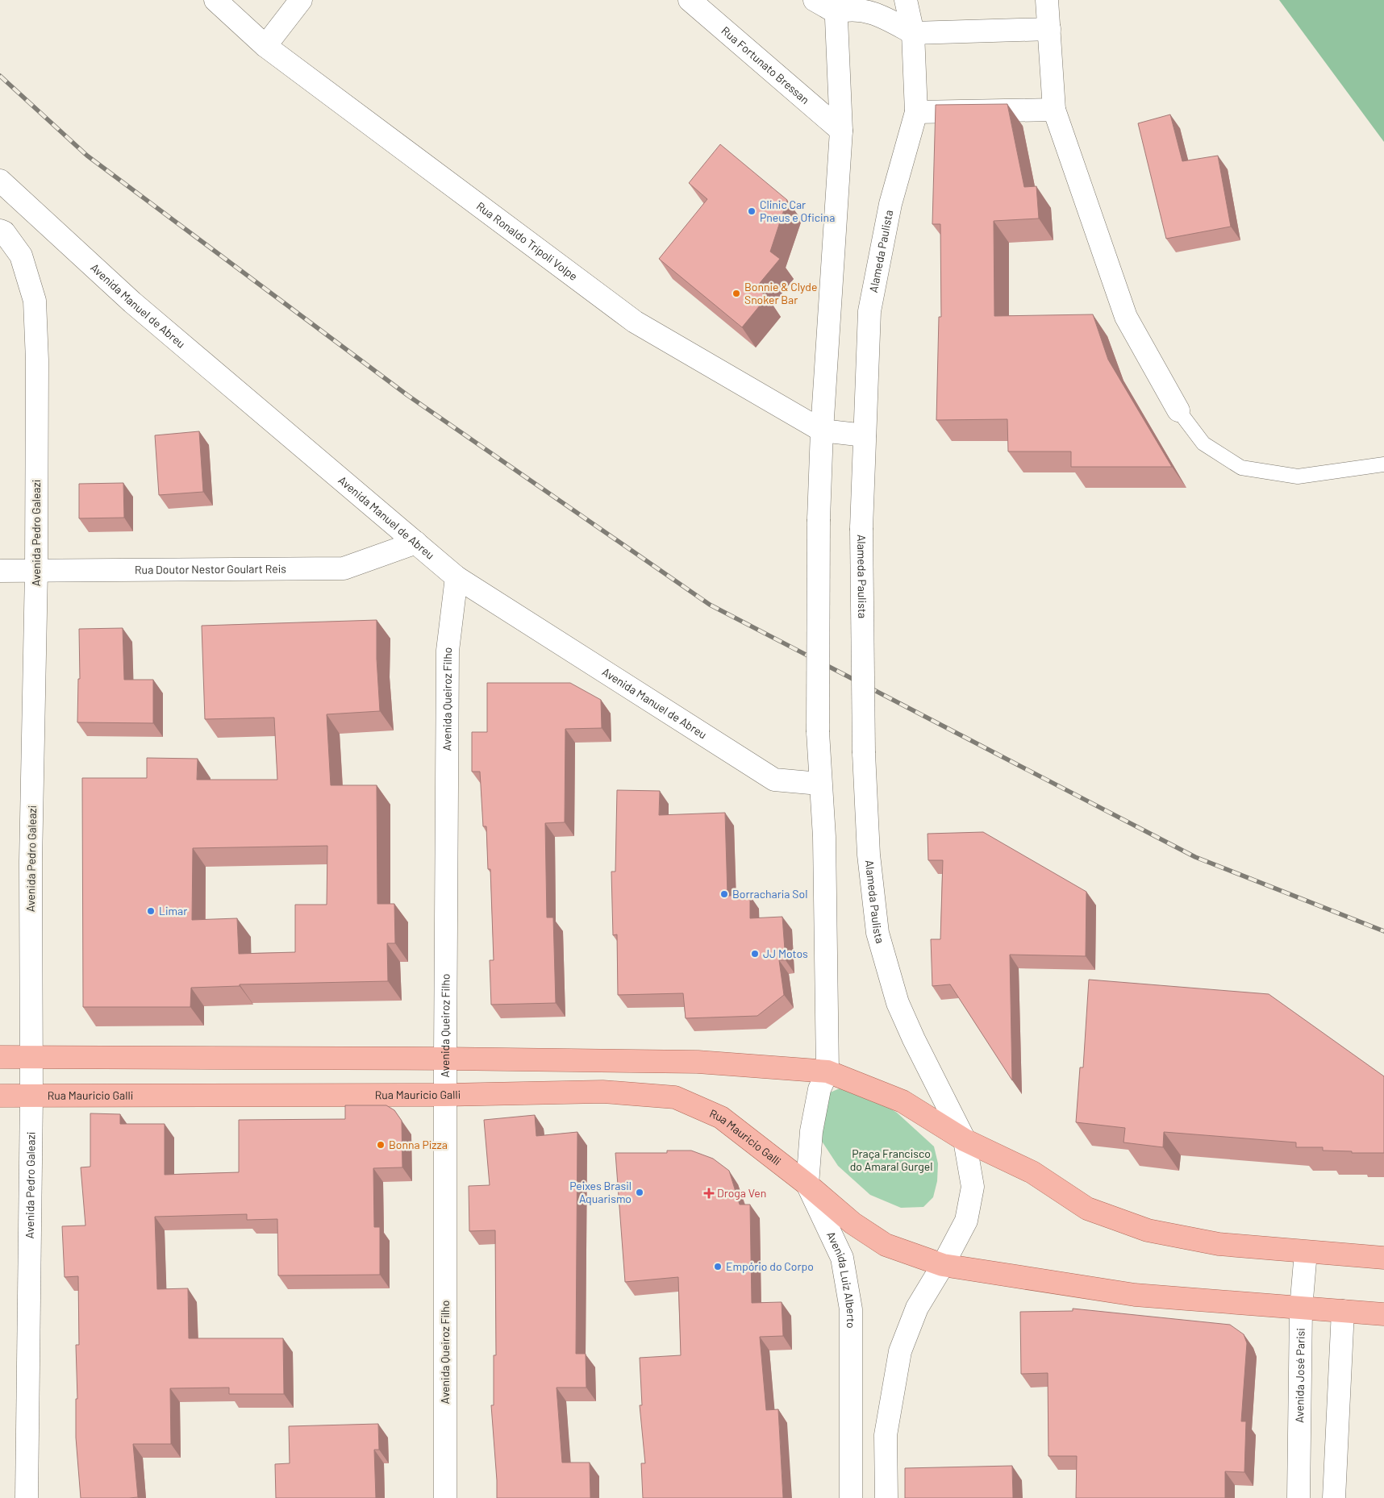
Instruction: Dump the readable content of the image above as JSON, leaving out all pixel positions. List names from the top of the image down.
{
  "streets": {
    "main road": [
      "Rua Fortunato Bressan",
      "Rua Ronaldo Trípoli Volpe",
      "Alameda Paulista",
      "Avenida Manuel de Abreu",
      "Avenida Pedro Galeazi",
      "Rua Doutor Nestor Goulart Reis",
      "Avenida Queiroz Filho",
      "Rua Mauricio Galli",
      "Avenida Luiz Alberto",
      "Avenida José Parisi"
    ]
  },
  "crossings": [
    ["Rua Ronaldo Trípoli Volpe", "Alameda Paulista"],
    ["Avenida Manuel de Abreu", "Rua Doutor Nestor Goulart Reis"],
    ["Avenida Manuel de Abreu", "Avenida Queiroz Filho"],
    ["Avenida Pedro Galeazi", "Rua Doutor Nestor Goulart Reis"],
    ["Avenida Pedro Galeazi", "Rua Mauricio Galli"],
    ["Avenida Queiroz Filho", "Rua Mauricio Galli"],
    ["Rua Mauricio Galli", "Avenida Luiz Alberto"],
    ["Rua Mauricio Galli", "Avenida José Parisi"]
  ],
  "parks": ["Praça Francisco do Amaral Gurgel"],
  "places": {
    "other": [
      "Clinic Car Pneus e Oficina",
      "Bonnie & Clyde Snoker Bar",
      "Borracharia Sol",
      "Limar",
      "JJ Motos",
      "Bonna Pizza",
      "Peixes Brasil Aquarismo",
      "Empório do Corpo"
    ],
    "health": ["Droga Ven"]
  }
}
